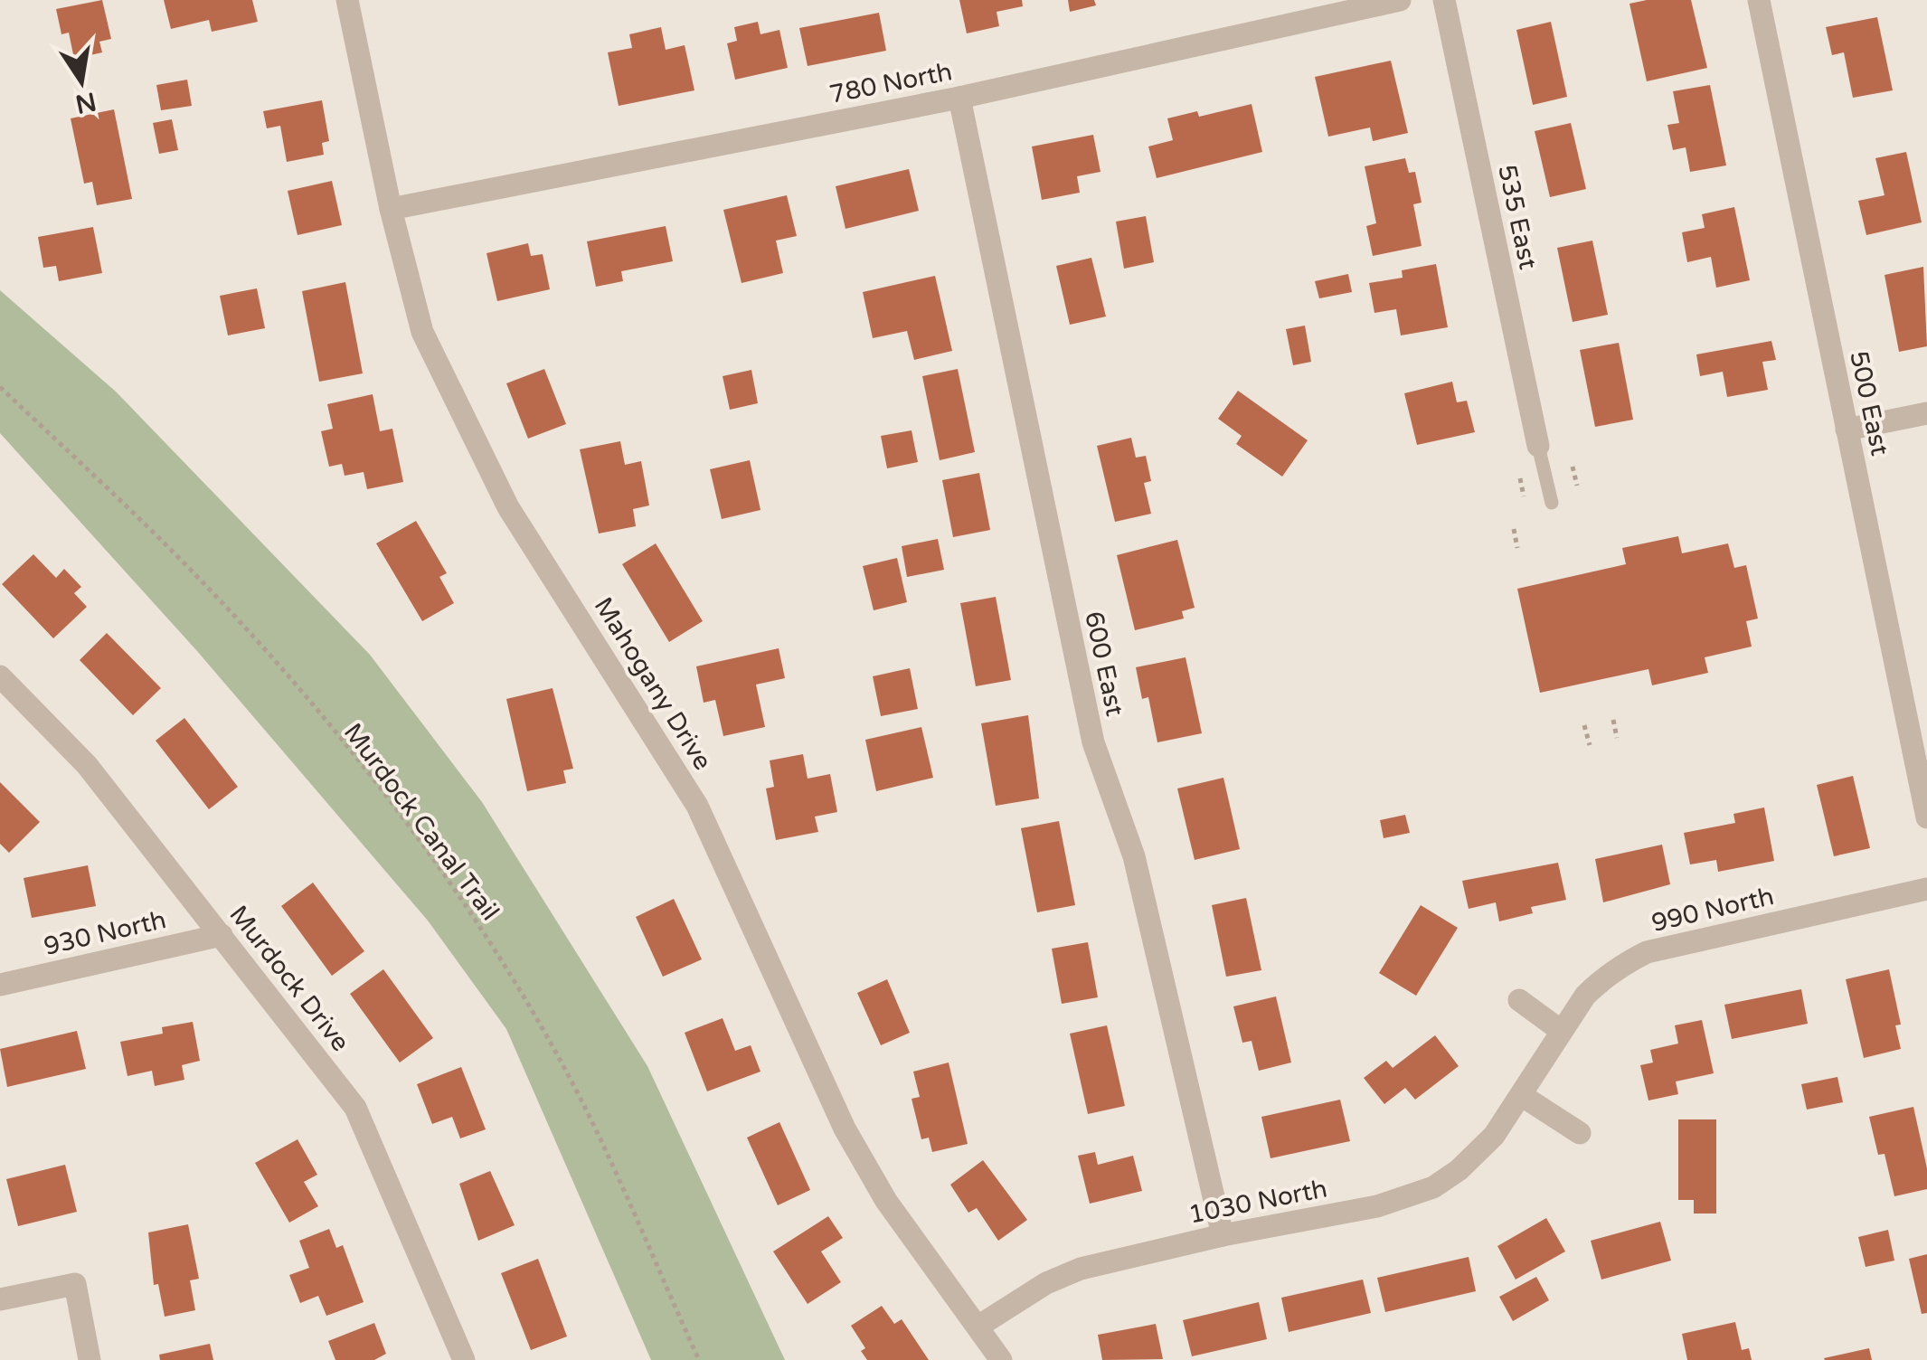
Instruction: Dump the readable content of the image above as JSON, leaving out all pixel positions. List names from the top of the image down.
{
  "streets": {
    "street": [
      "780 North",
      "535 East",
      "500 East",
      "600 East",
      "Mahogany Drive",
      "990 North",
      "930 North",
      "Murdock Drive",
      "1030 North"
    ],
    "path": ["Murdock Canal Trail"]
  },
  "crossings": [
    ["780 North", "600 East"],
    ["780 North", "Mahogany Drive"],
    ["600 East", "1030 North"],
    ["Mahogany Drive", "1030 North"],
    ["990 North", "1030 North"],
    ["930 North", "Murdock Drive"]
  ],
  "north": "bottom"
}
